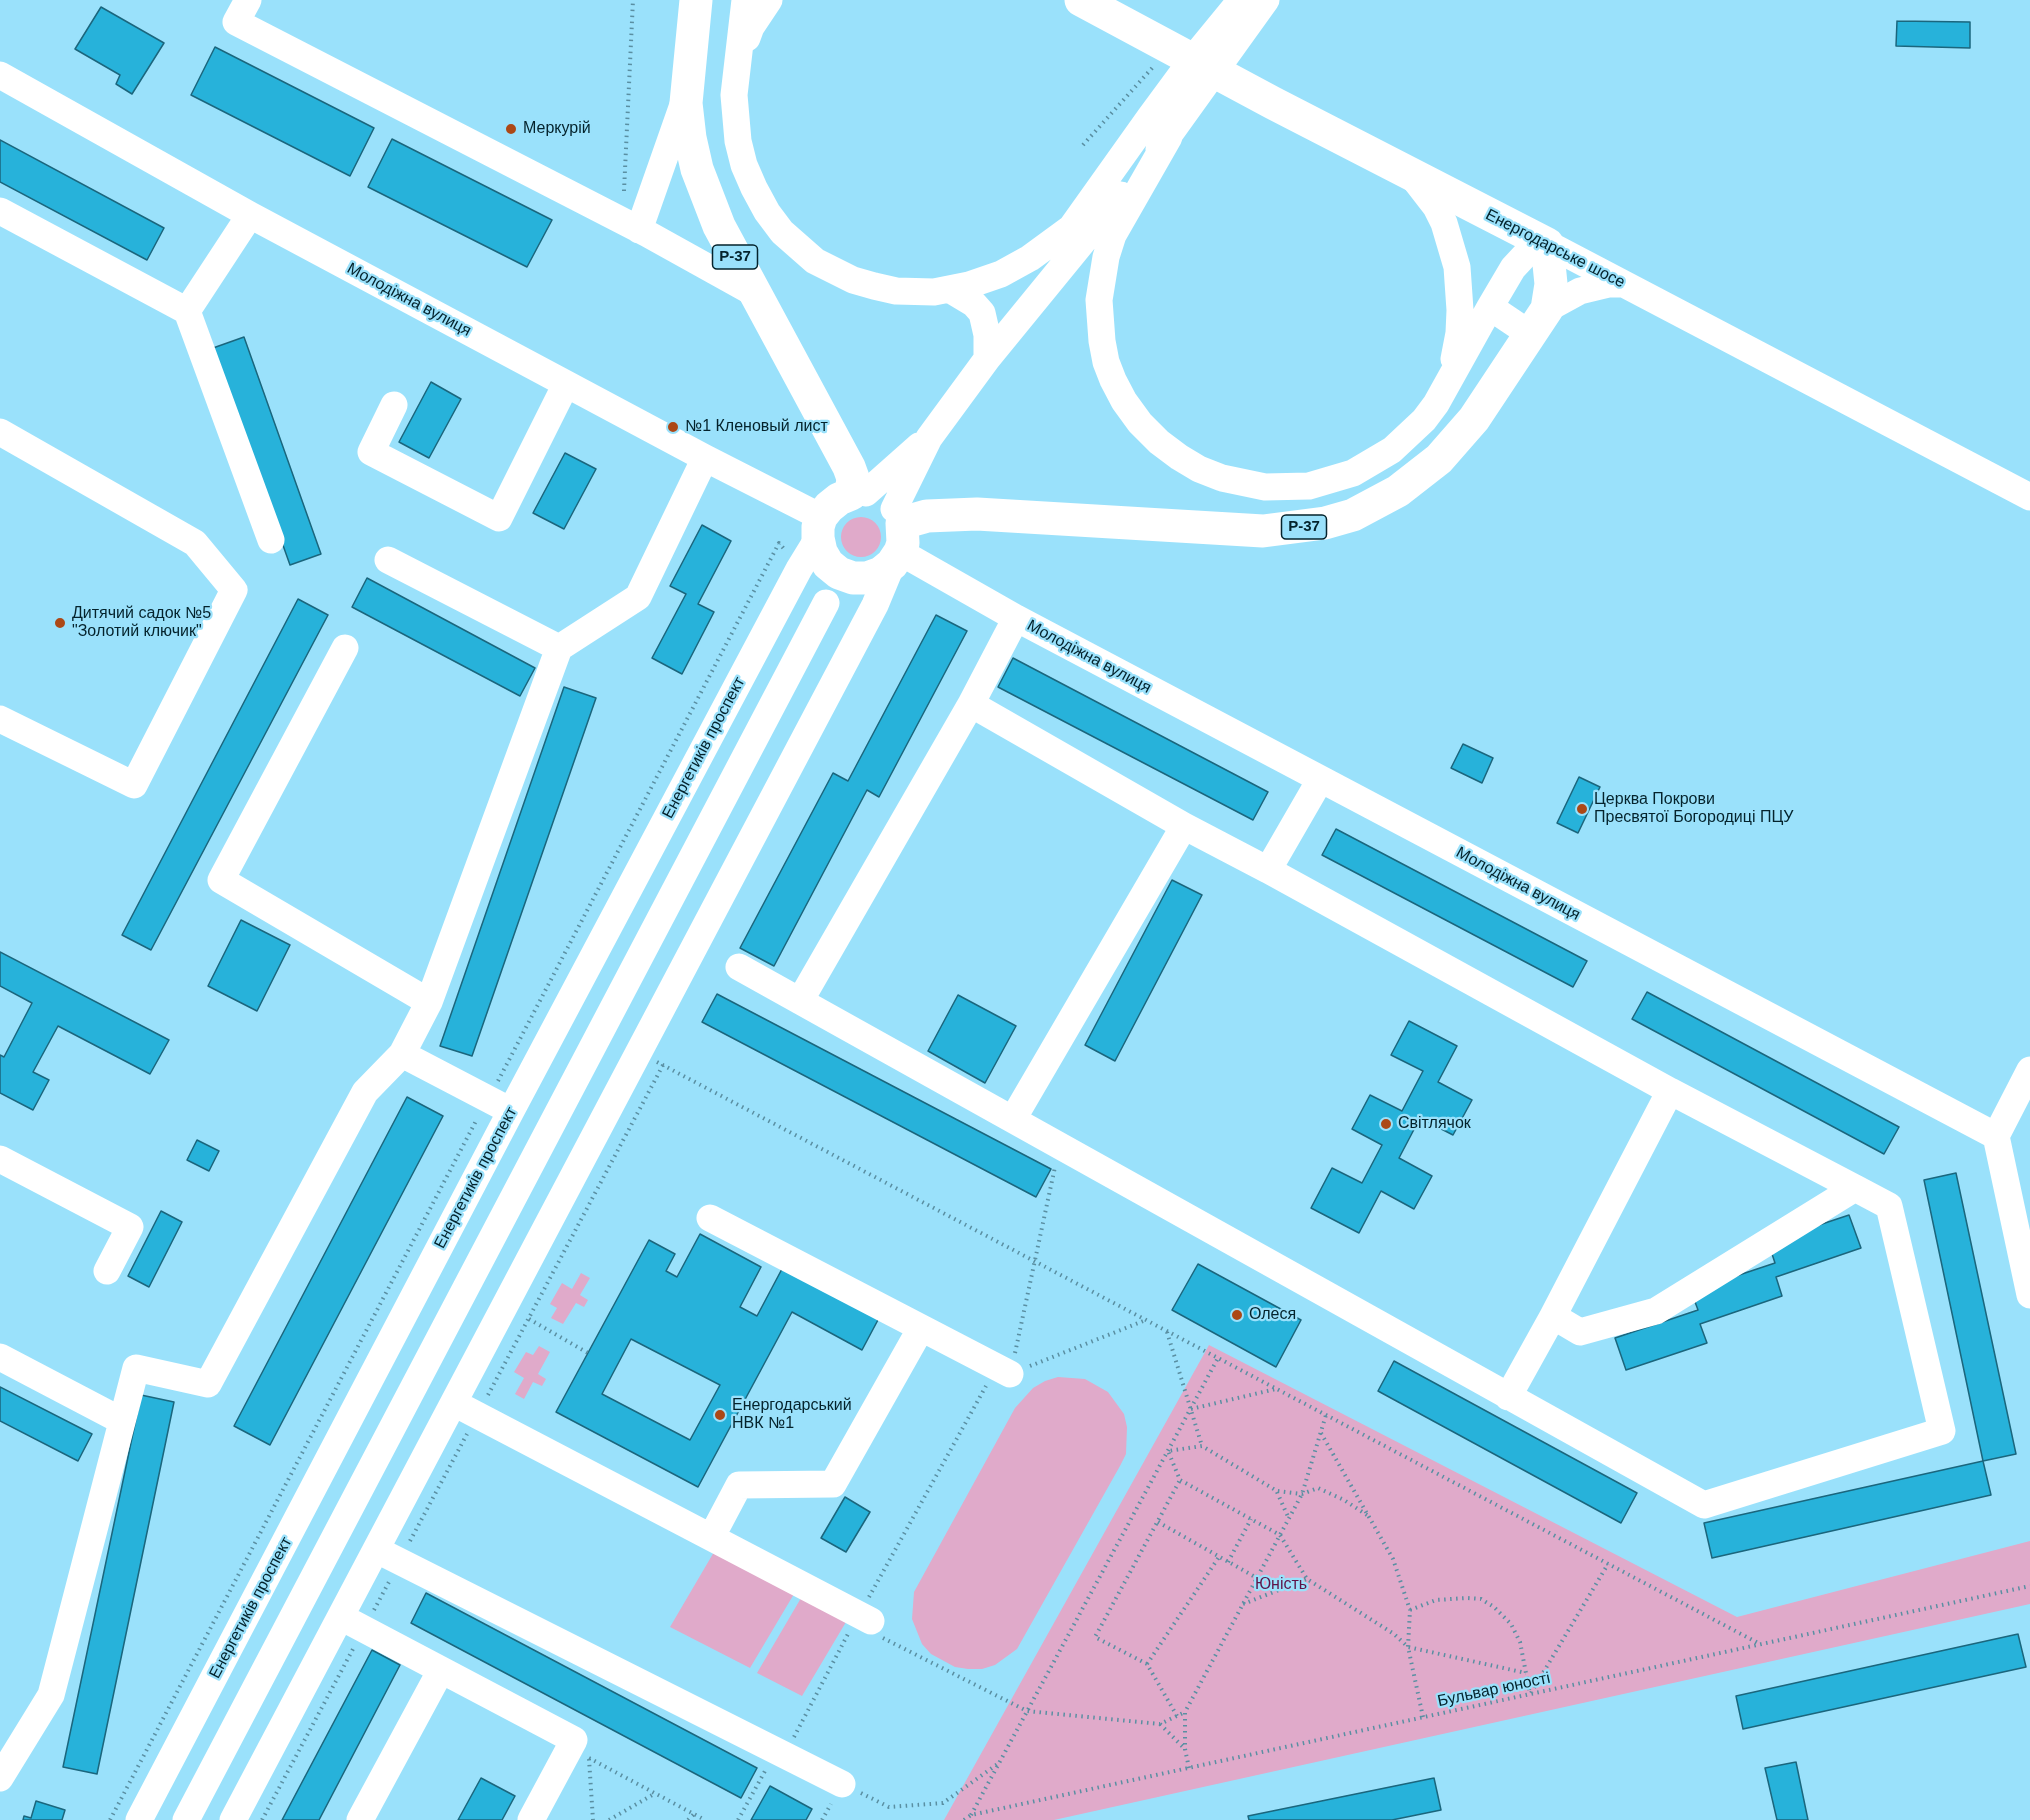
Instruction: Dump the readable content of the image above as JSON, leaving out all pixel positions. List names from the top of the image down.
{
  "streets": {
    "main road": ["Енергодарське шосе", "Р-37"],
    "street": ["Молодіжна вулиця", "Енергетиків проспект"],
    "path": ["Бульвар юності"]
  },
  "crossings": [
    ["Енергодарське шосе", "Р-37"],
    ["Р-37", "Молодіжна вулиця"],
    ["Р-37", "Енергетиків проспект"],
    ["Молодіжна вулиця", "Енергетиків проспект"]
  ],
  "parks": ["Юність"],
  "places": [
    "Меркурій",
    "№1 Кленовый лист",
    "Дитячий садок №5 \"Золотий ключик\"",
    "Церква Покрови Пресвятої Богородиці ПЦУ",
    "Світлячок",
    "Олеся",
    "Енергодарський НВК №1"
  ]
}
